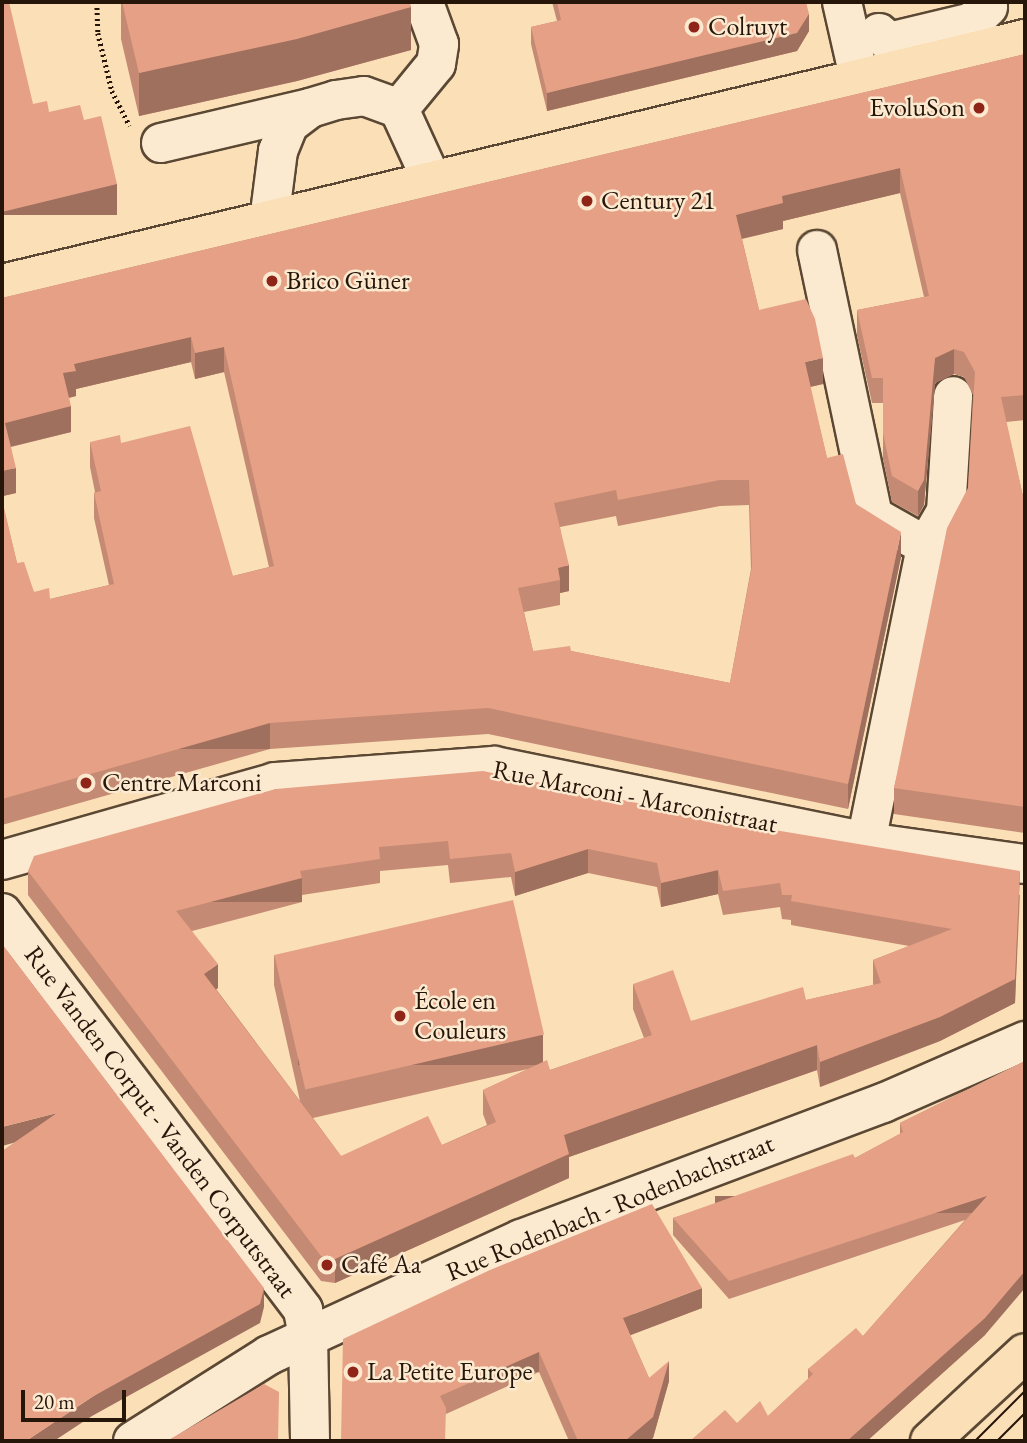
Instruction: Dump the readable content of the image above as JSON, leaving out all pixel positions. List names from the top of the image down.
{
  "streets": {
    "street": ["Rue Marconi - Marconistraat", "Rue Vanden Corput - Vanden Corputstraat", "Rue Rodenbach - Rodenbachstraat"]
  },
  "crossings": [
    ["Rue Vanden Corput - Vanden Corputstraat", "Rue Rodenbach - Rodenbachstraat"]
  ],
  "places": [
    "Colruyt",
    "EvoluSon",
    "Century 21",
    "Brico Güner",
    "Centre Marconi",
    "École en Couleurs",
    "Café Aa",
    "La Petite Europe"
  ],
  "scale_bar": "20 m"
}
